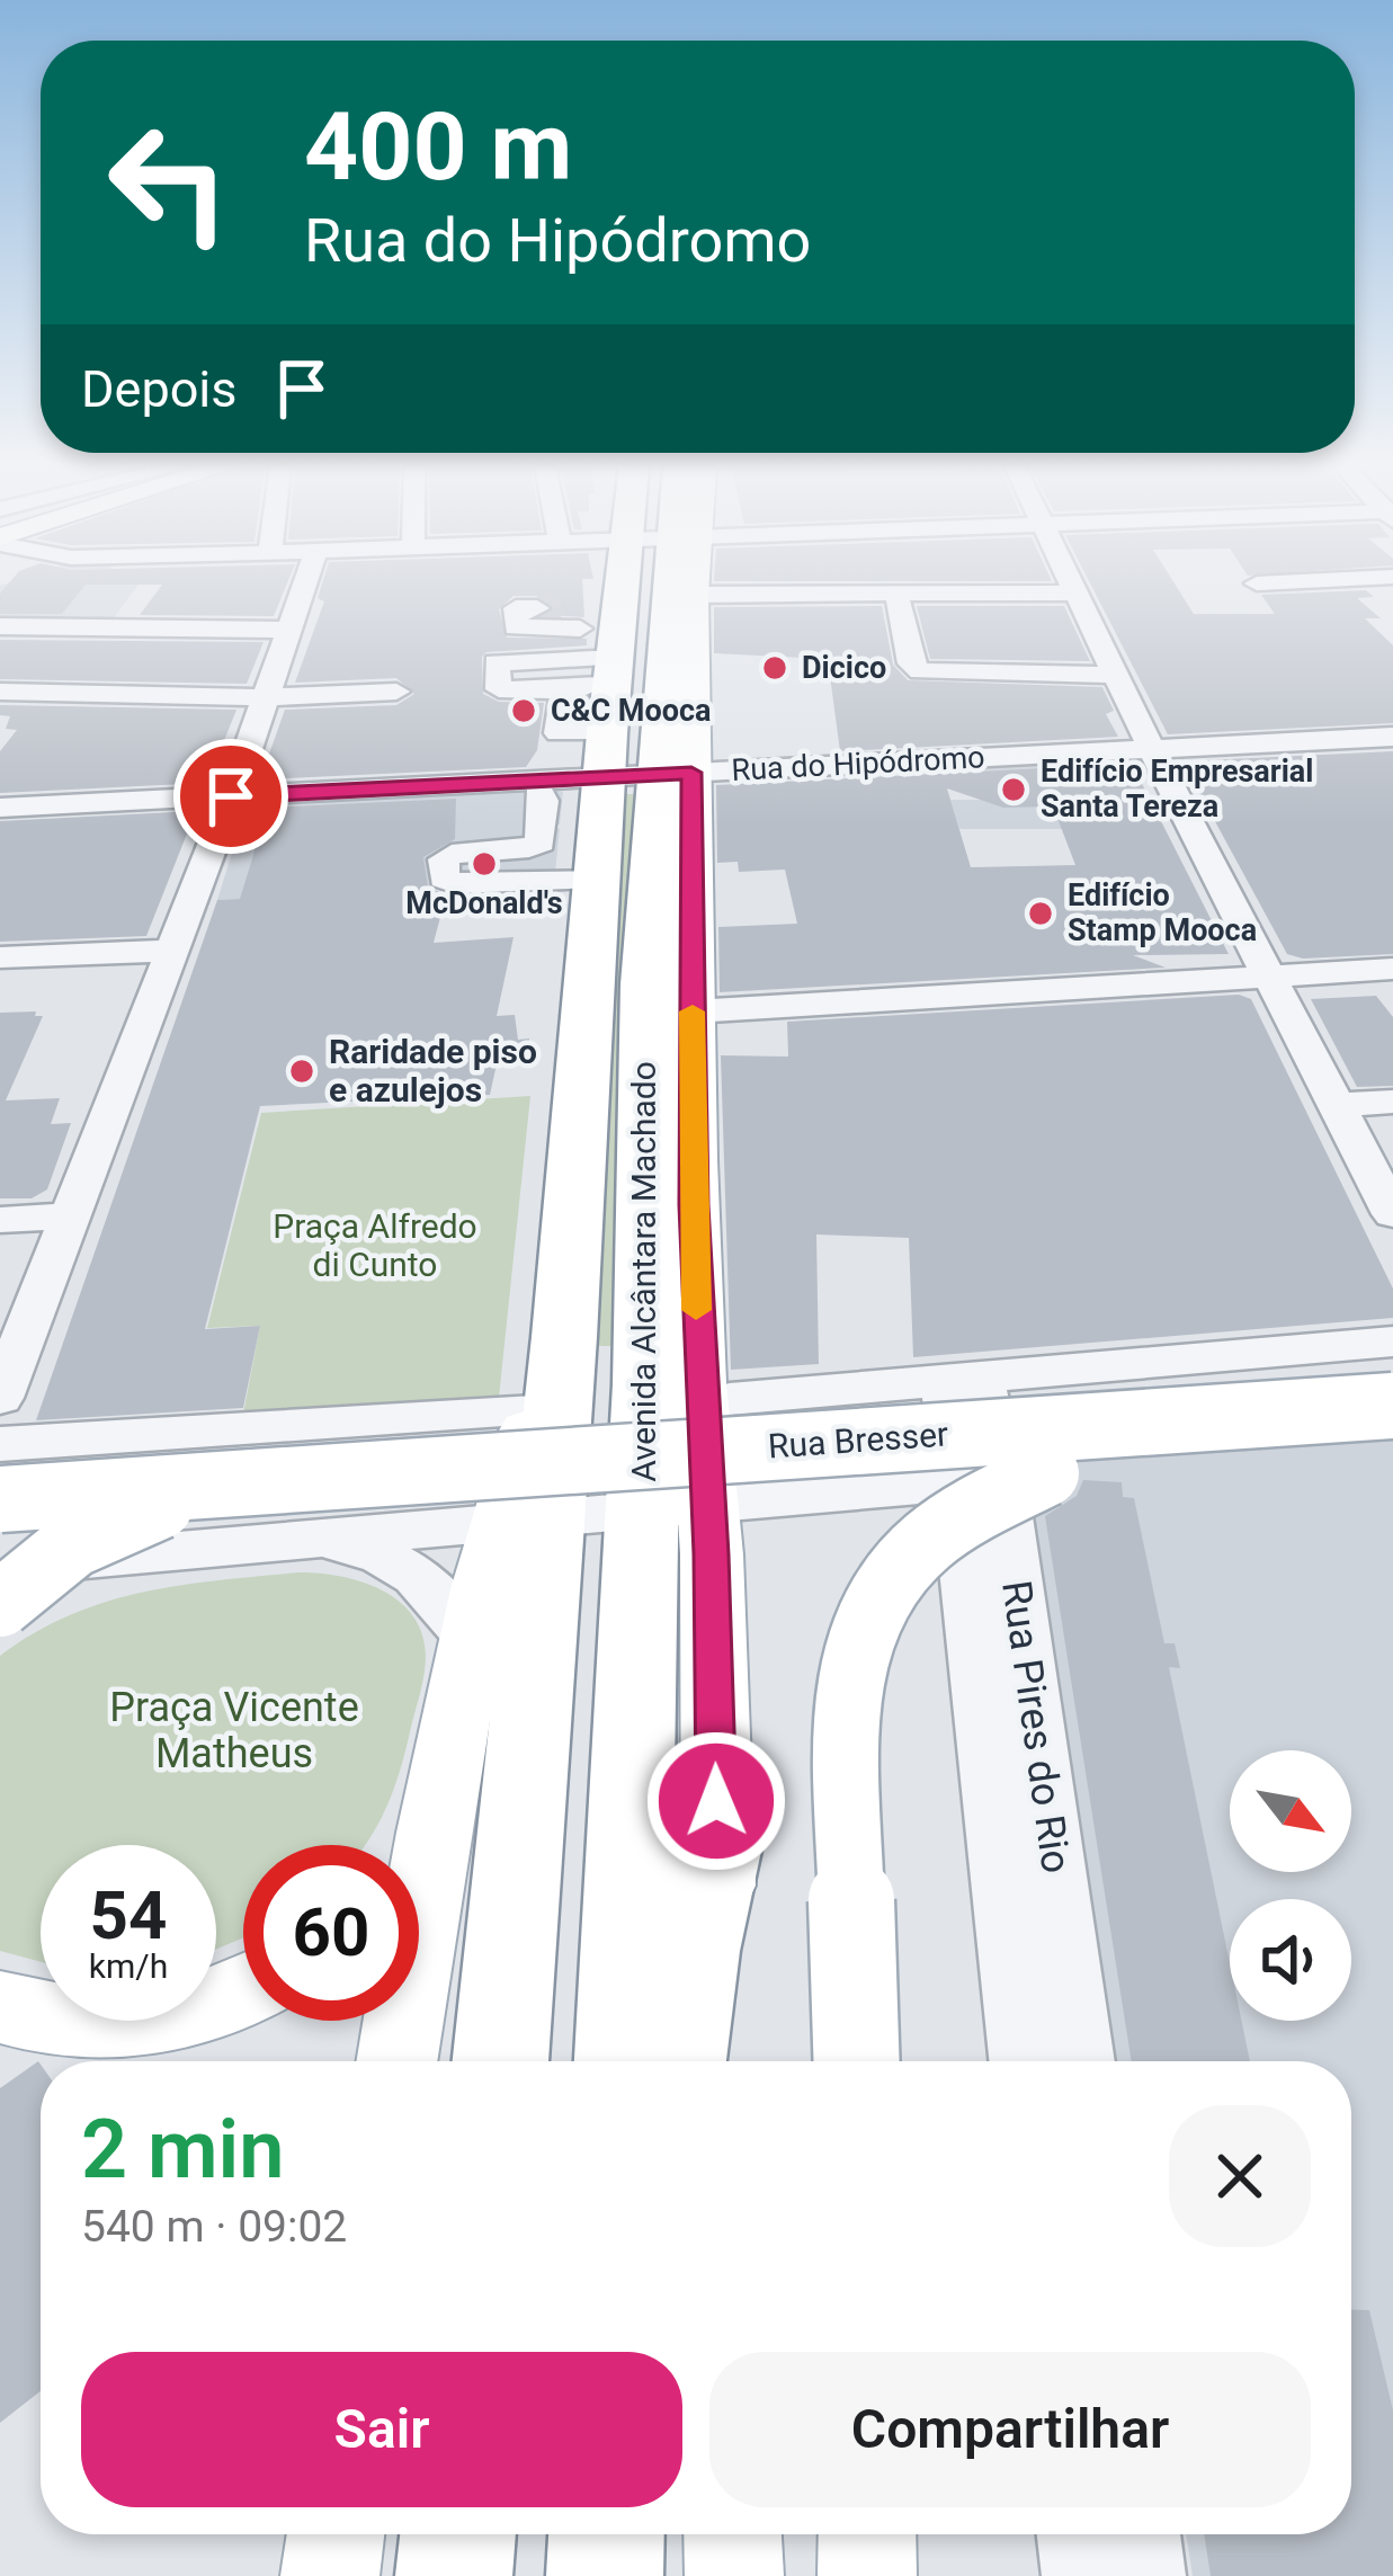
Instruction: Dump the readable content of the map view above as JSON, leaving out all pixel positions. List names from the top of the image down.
{
  "streets": {
    "highway": ["Avenida Alcântara Machado"],
    "main road": ["Rua Bresser"],
    "street": ["Rua do Hipódromo", "Rua Pires do Rio"]
  },
  "crossings": [
    ["Rua do Hipódromo", "Avenida Alcântara Machado"],
    ["Avenida Alcântara Machado", "Rua Bresser"],
    ["Rua Bresser", "Rua Pires do Rio"]
  ],
  "parks": ["Praça Alfredo di Cunto", "Praça Vicente Matheus"],
  "places": [
    "Dicico",
    "C&C Mooca",
    "Edifício Empresarial Santa Tereza",
    "McDonald's",
    "Edifício Stamp Mooca",
    "Raridade piso e azulejos"
  ],
  "north": "bottom right",
  "page": {
    "turn": ["400 m", "Rua do Hipódromo"],
    "then": "Depois",
    "speed": "54 km/h",
    "limit": "60",
    "heading": ["2 min", "540 m · 09:02"],
    "buttons": ["Sair", "Compartilhar"]
  }
}
